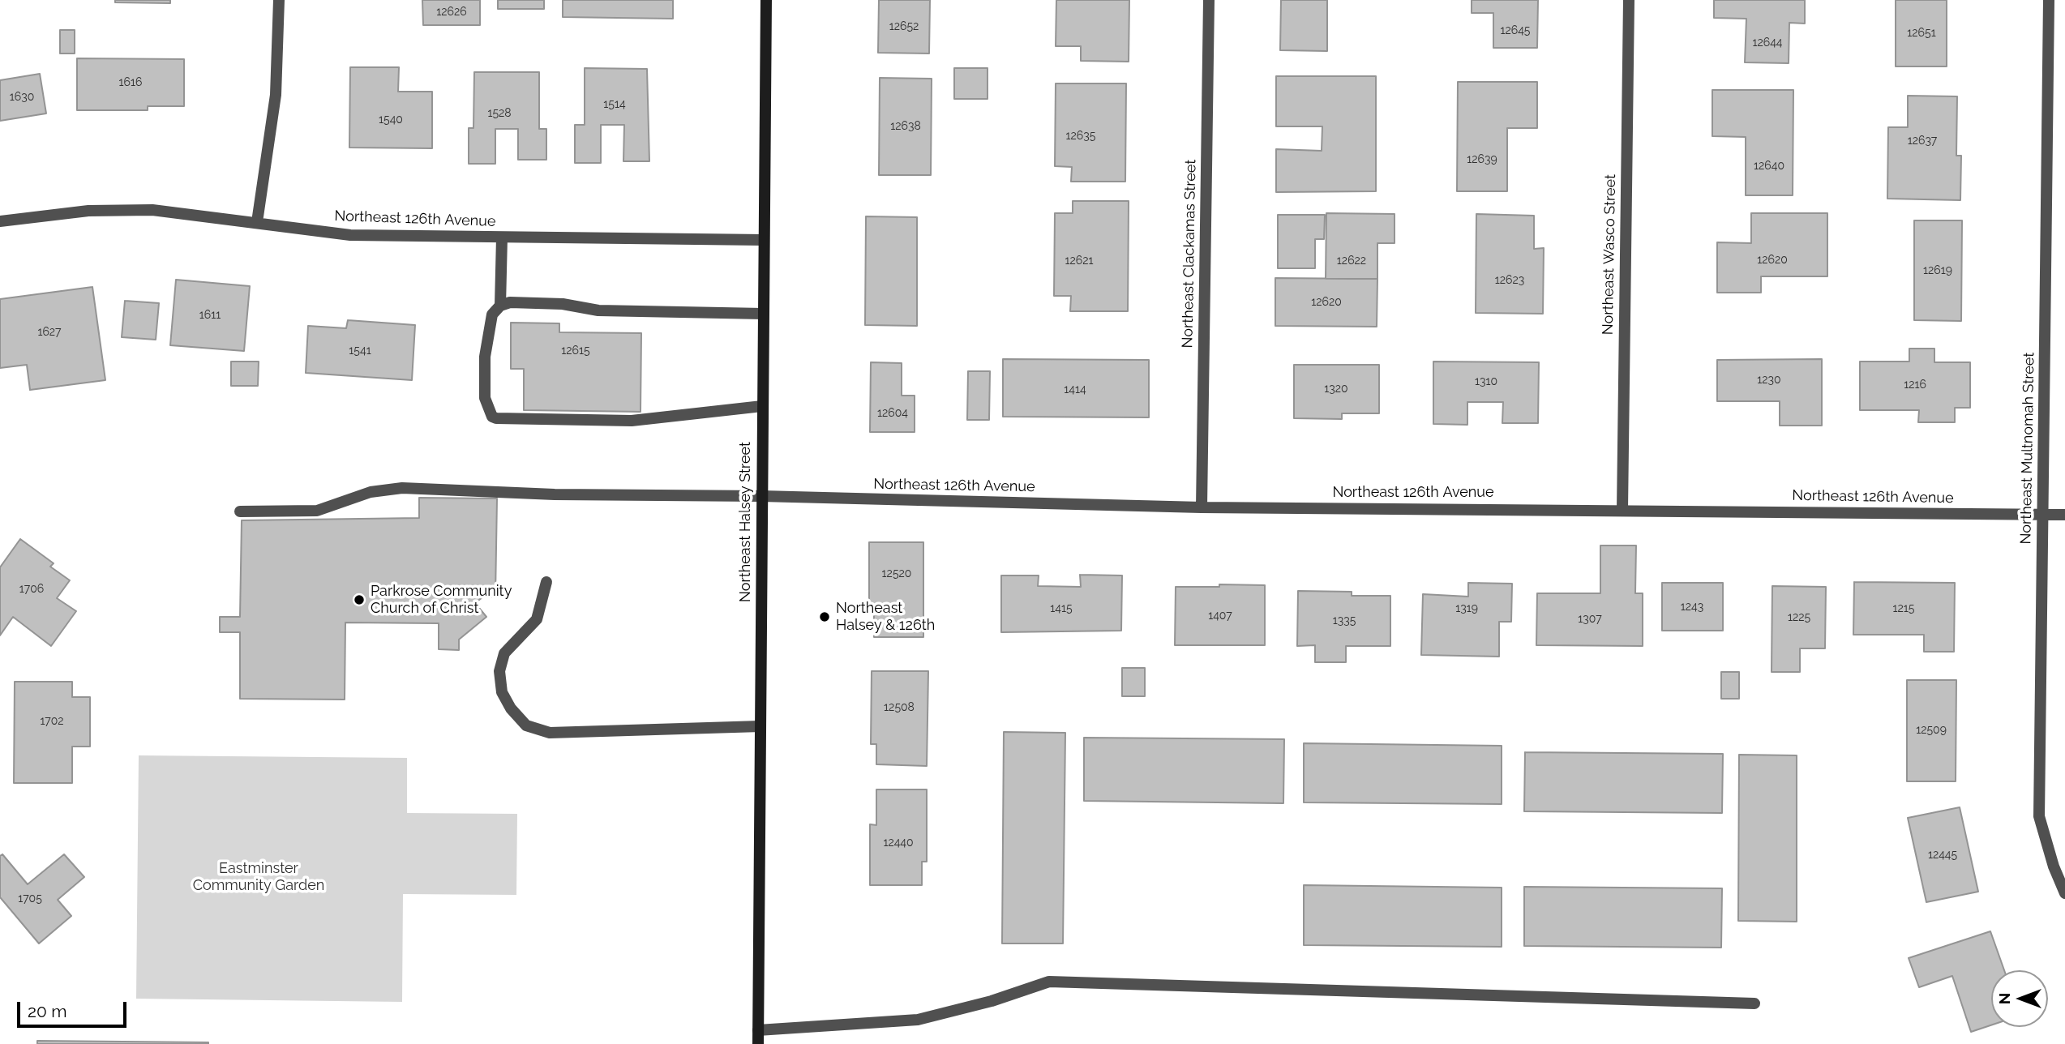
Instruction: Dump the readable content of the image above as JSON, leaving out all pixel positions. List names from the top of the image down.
{
  "streets": {
    "main road": ["Northeast Halsey Street"],
    "street": [
      "Northeast 126th Avenue",
      "Northeast Clackamas Street",
      "Northeast Wasco Street",
      "Northeast Multnomah Street"
    ]
  },
  "crossings": [
    ["Northeast 126th Avenue", "Northeast Clackamas Street"],
    ["Northeast 126th Avenue", "Northeast Wasco Street"],
    ["Northeast 126th Avenue", "Northeast Multnomah Street"],
    ["Northeast 126th Avenue", "Northeast Halsey Street"]
  ],
  "parks": ["Eastminster Community Garden"],
  "places": ["Parkrose Community Church of Christ", "Northeast Halsey & 126th"],
  "house_numbers": [
    "12626",
    "12652",
    "12645",
    "12651",
    "12644",
    "1616",
    "1630",
    "1514",
    "1528",
    "1540",
    "12638",
    "12635",
    "12637",
    "12639",
    "12640",
    "12620",
    "12621",
    "12622",
    "12619",
    "12623",
    "12620",
    "1611",
    "1627",
    "1541",
    "12615",
    "1230",
    "1310",
    "1216",
    "1320",
    "1414",
    "12604",
    "12520",
    "1706",
    "1243",
    "1415",
    "1319",
    "1215",
    "1407",
    "1225",
    "1307",
    "1335",
    "12508",
    "1702",
    "12509",
    "12440",
    "12445",
    "1705"
  ],
  "scale_bar": "20 m",
  "north": "left"
}
